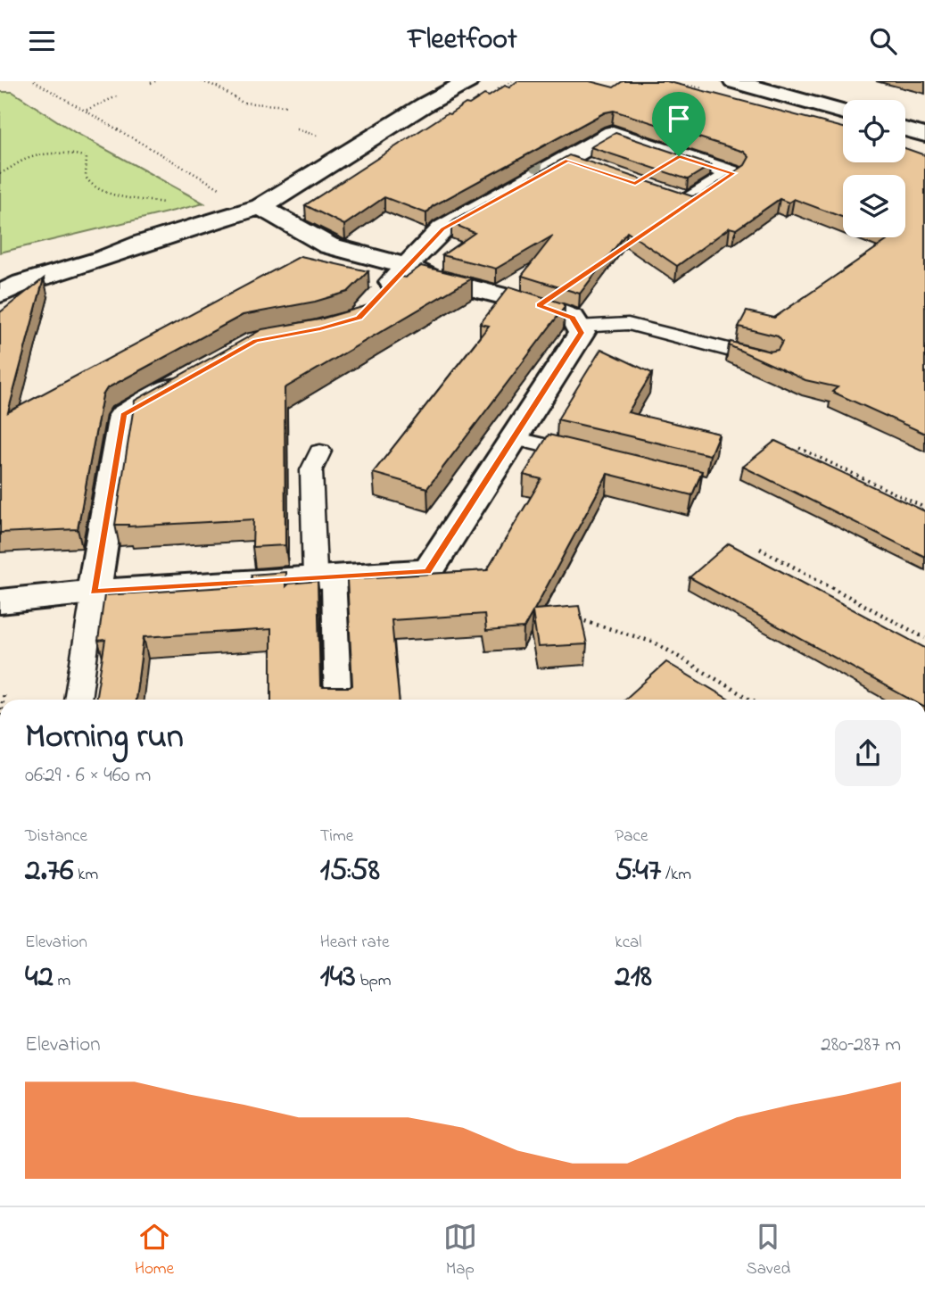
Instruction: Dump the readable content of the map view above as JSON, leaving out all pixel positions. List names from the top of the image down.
{
  "page": {
    "header": "Fleetfoot",
    "heading": ["Morning run", "06:29 · 6 × 460 m"],
    "stats": [
      ["Distance", "2.76 km"],
      ["Time", "15:58"],
      ["Pace", "5:47 /km"],
      ["Elevation", "42 m"],
      ["Heart rate", "143 bpm"],
      ["kcal", "218"]
    ],
    "chart": ["Elevation", "280–287 m"],
    "tabs": ["Home", "Map", "Saved"]
  }
}
